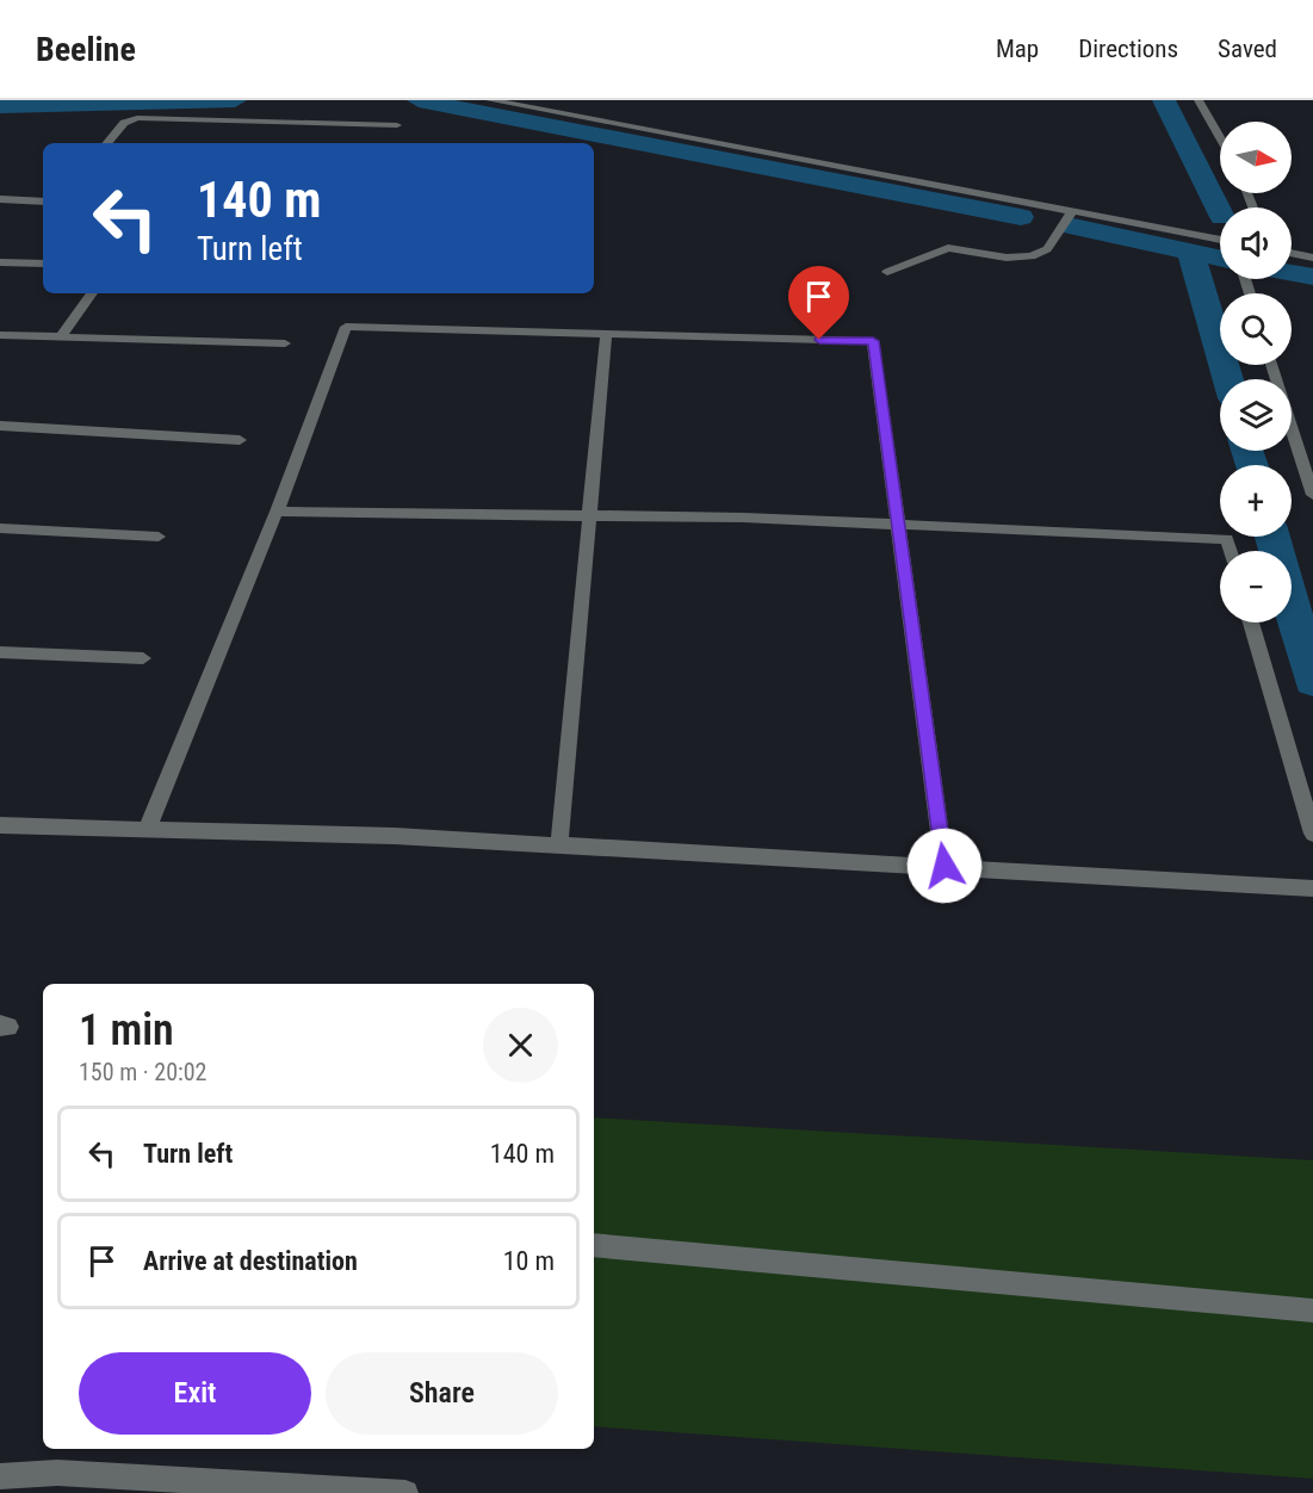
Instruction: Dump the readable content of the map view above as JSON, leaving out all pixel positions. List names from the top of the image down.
{
  "north": "right",
  "page": {
    "header": "Beeline",
    "nav": ["Map", "Directions", "Saved"],
    "map_buttons": ["+", "−"],
    "turn": ["140 m", "Turn left"],
    "heading": ["1 min", "150 m · 20:02"],
    "list": [
      {
        "name": "Turn left",
        "value": "140 m"
      },
      {
        "name": "Arrive at destination",
        "value": "10 m"
      }
    ],
    "buttons": ["Exit", "Share"]
  }
}
